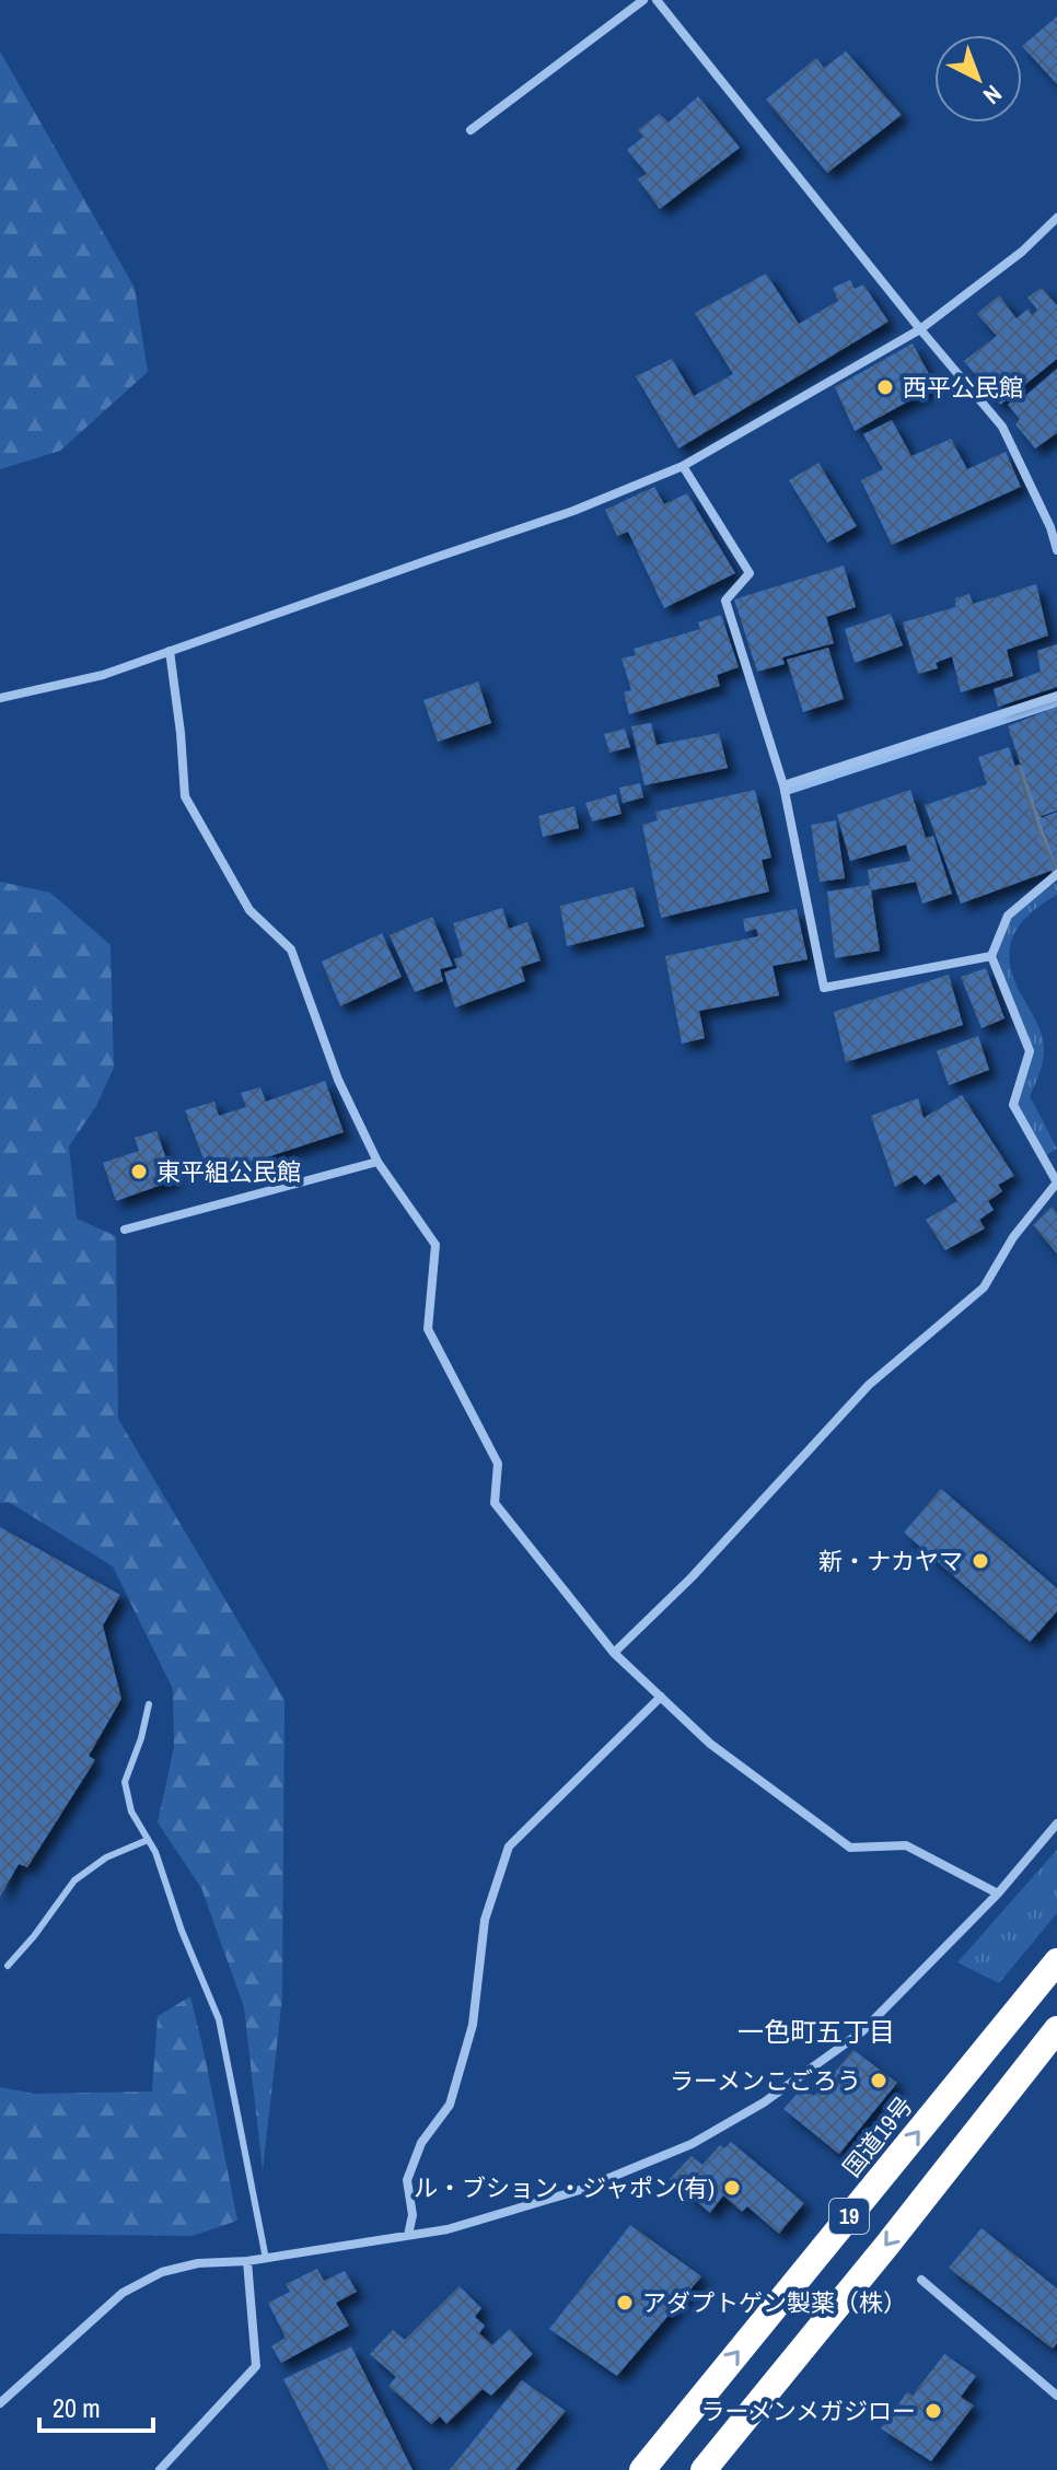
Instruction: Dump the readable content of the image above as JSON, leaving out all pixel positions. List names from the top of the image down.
{
  "streets": {
    "highway": ["国道19号", "19"]
  },
  "districts": ["一色町五丁目"],
  "places": [
    "西平公民館",
    "東平組公民館",
    "新・ナカヤマ",
    "ラーメンこごろう",
    "ル・ブション・ジャポン(有)",
    "アダプトゲン製薬（株）",
    "ラーメンメガジロー"
  ],
  "scale_bar": "20 m",
  "north": "bottom right"
}
